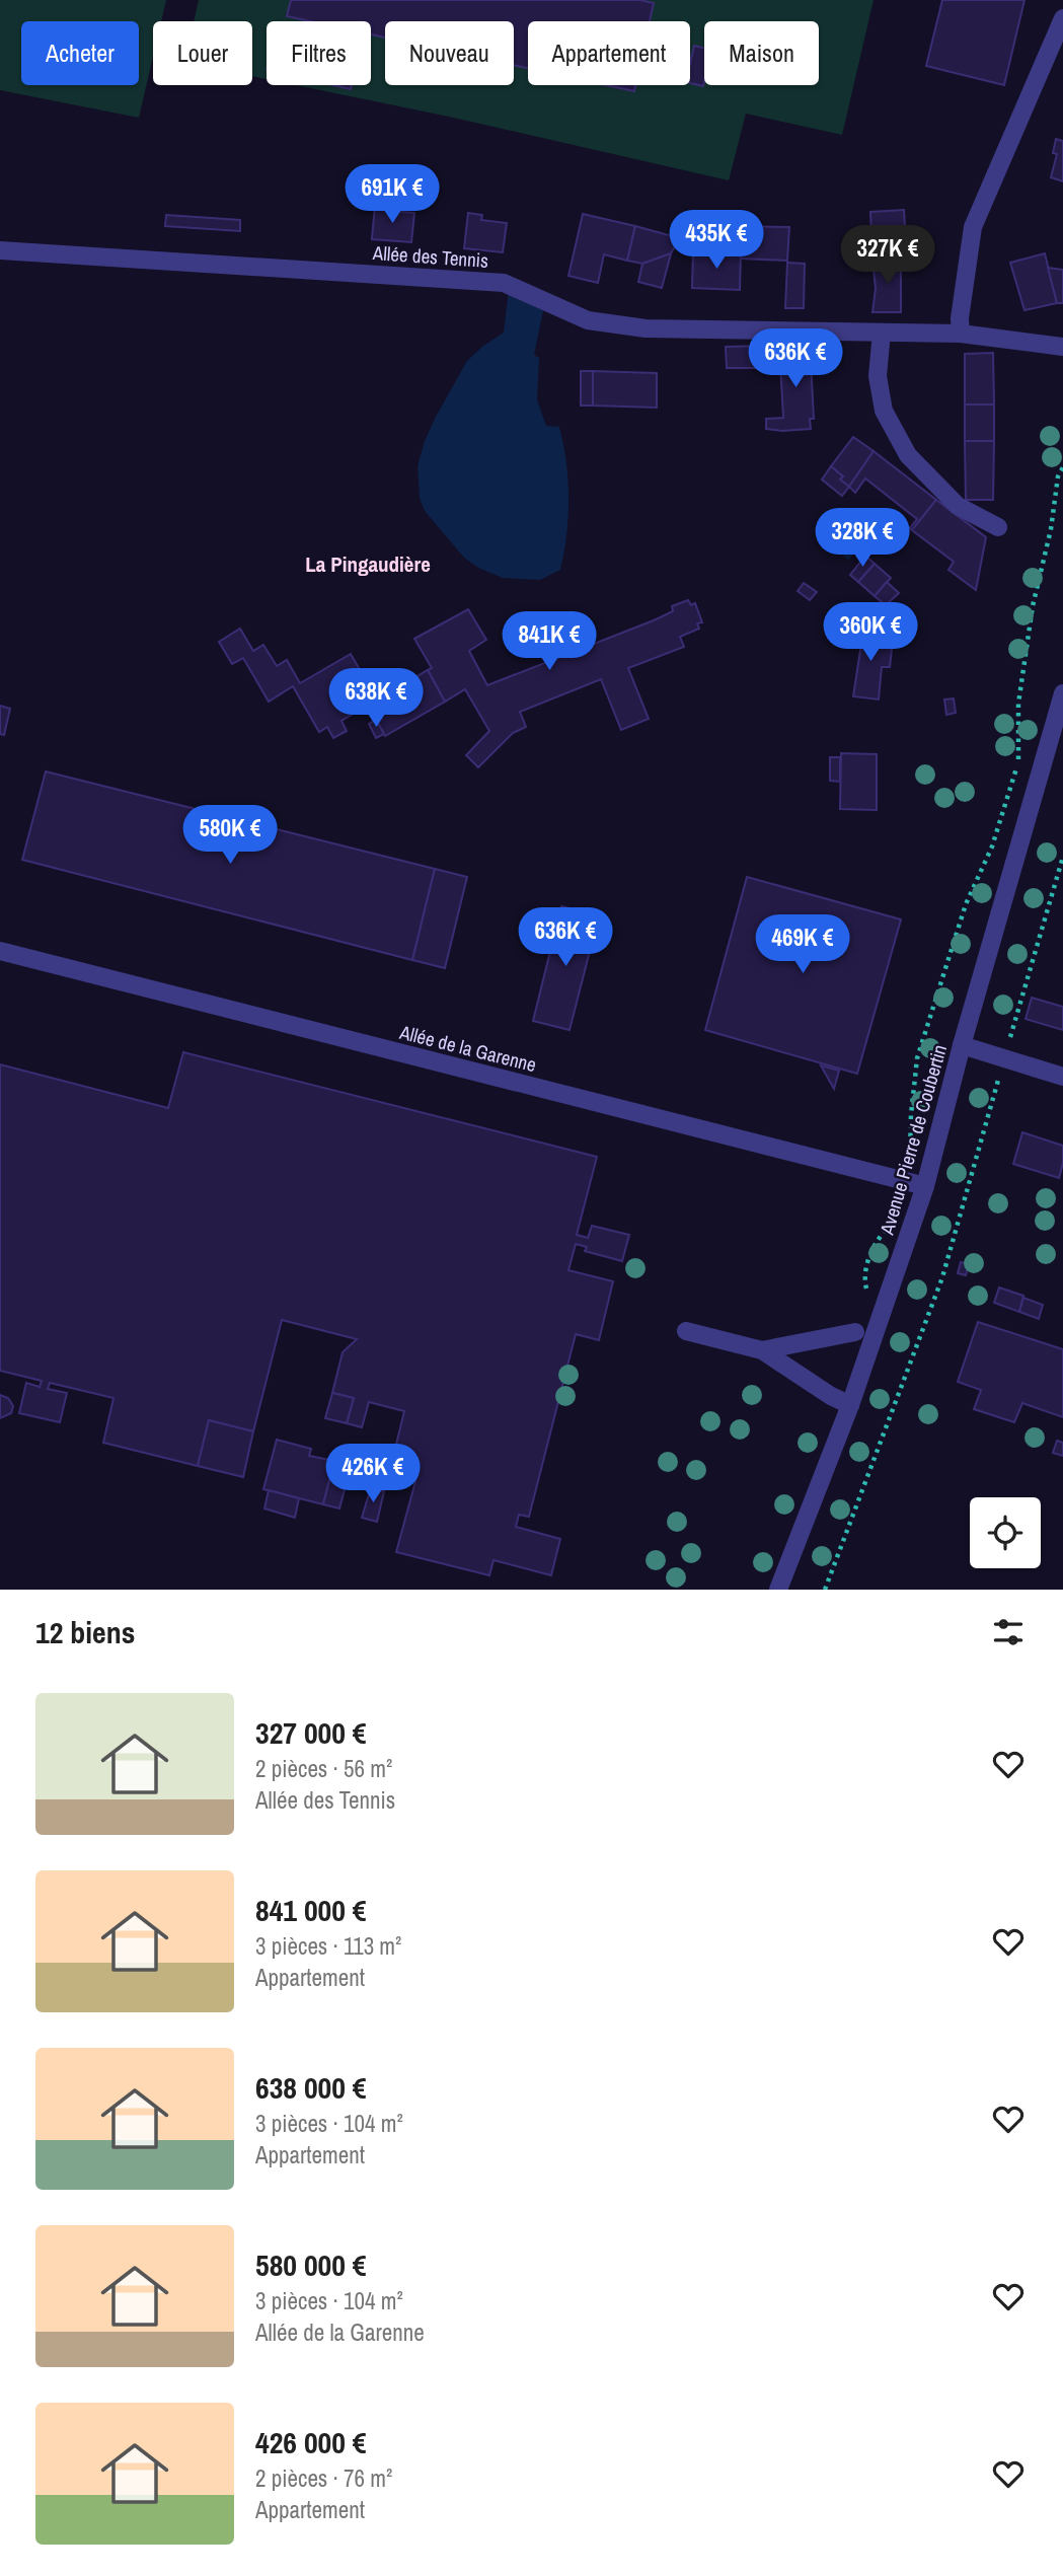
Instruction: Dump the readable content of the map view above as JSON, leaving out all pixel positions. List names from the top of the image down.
{
  "streets": {
    "street": ["Allée des Tennis", "Allée de la Garenne", "Avenue Pierre de Coubertin"]
  },
  "crossings": [
    ["Allée de la Garenne", "Avenue Pierre de Coubertin"]
  ],
  "districts": ["La Pingaudière"],
  "page": {
    "chip": [
      "Acheter",
      "Louer",
      "Filtres",
      "Nouveau",
      "Appartement",
      "Maison"
    ],
    "price": [
      "691K €",
      "435K €",
      "327K €",
      "636K €",
      "328K €",
      "360K €",
      "841K €",
      "638K €",
      "580K €",
      "636K €",
      "469K €",
      "426K €"
    ],
    "heading": "12 biens",
    "list": [
      {
        "name": "327 000 €",
        "note": "2 pièces · 56 m² · Allée des Tennis"
      },
      {
        "name": "841 000 €",
        "note": "3 pièces · 113 m² · Appartement"
      },
      {
        "name": "638 000 €",
        "note": "3 pièces · 104 m² · Appartement"
      },
      {
        "name": "580 000 €",
        "note": "3 pièces · 104 m² · Allée de la Garenne"
      },
      {
        "name": "426 000 €",
        "note": "2 pièces · 76 m² · Appartement"
      }
    ]
  }
}
